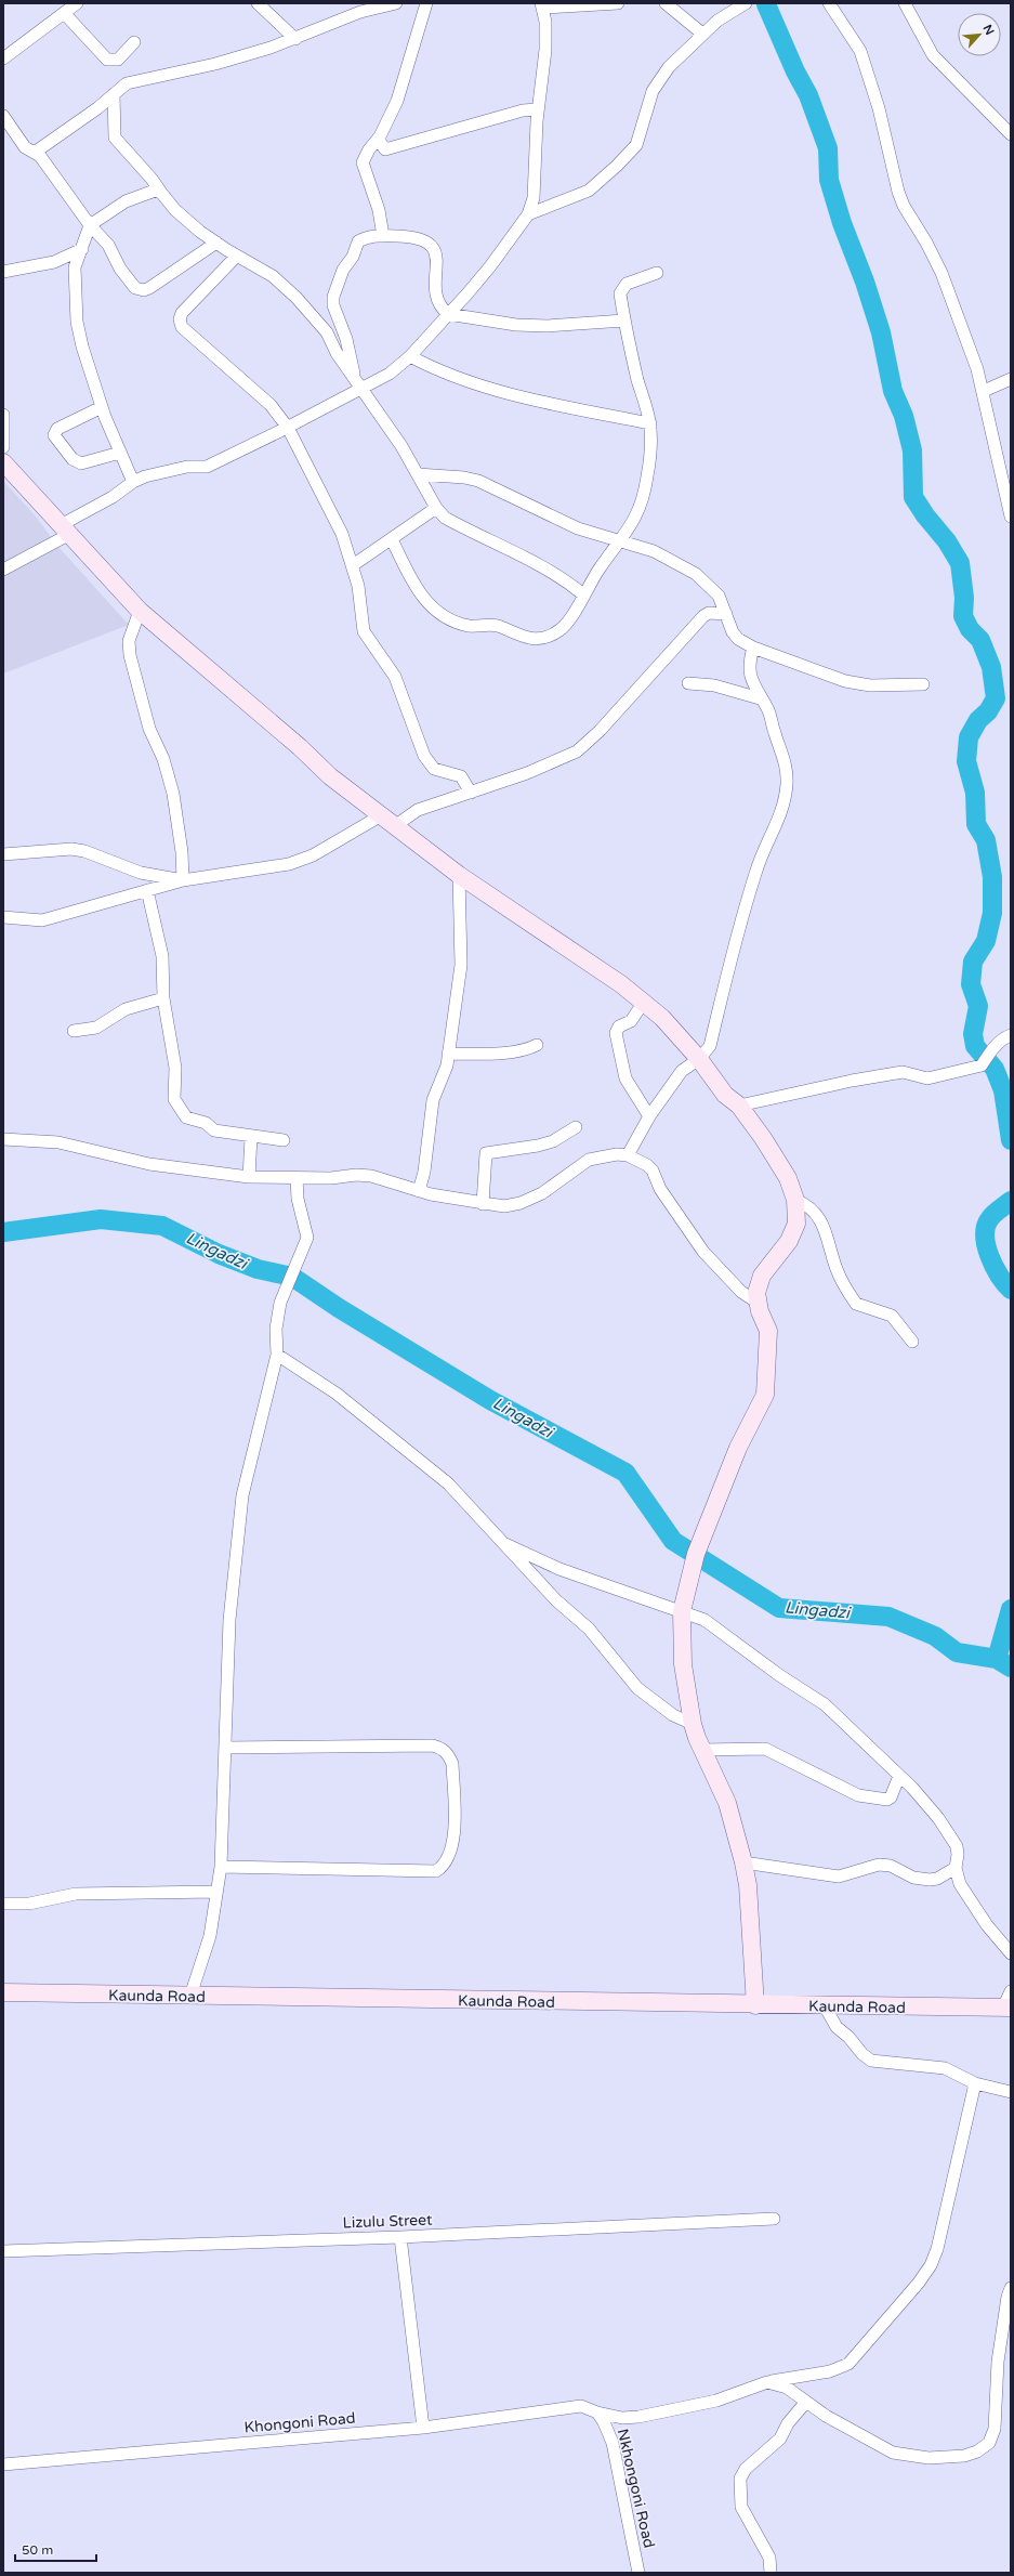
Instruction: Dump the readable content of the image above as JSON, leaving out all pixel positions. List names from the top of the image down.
{
  "streets": {
    "street": [
      "Kaunda Road",
      "Lizulu Street",
      "Khongoni Road",
      "Nkhongoni Road"
    ]
  },
  "crossings": [
    ["Khongoni Road", "Nkhongoni Road"]
  ],
  "water": ["Lingadzi"],
  "scale_bar": "50 m",
  "north": "top right"
}
